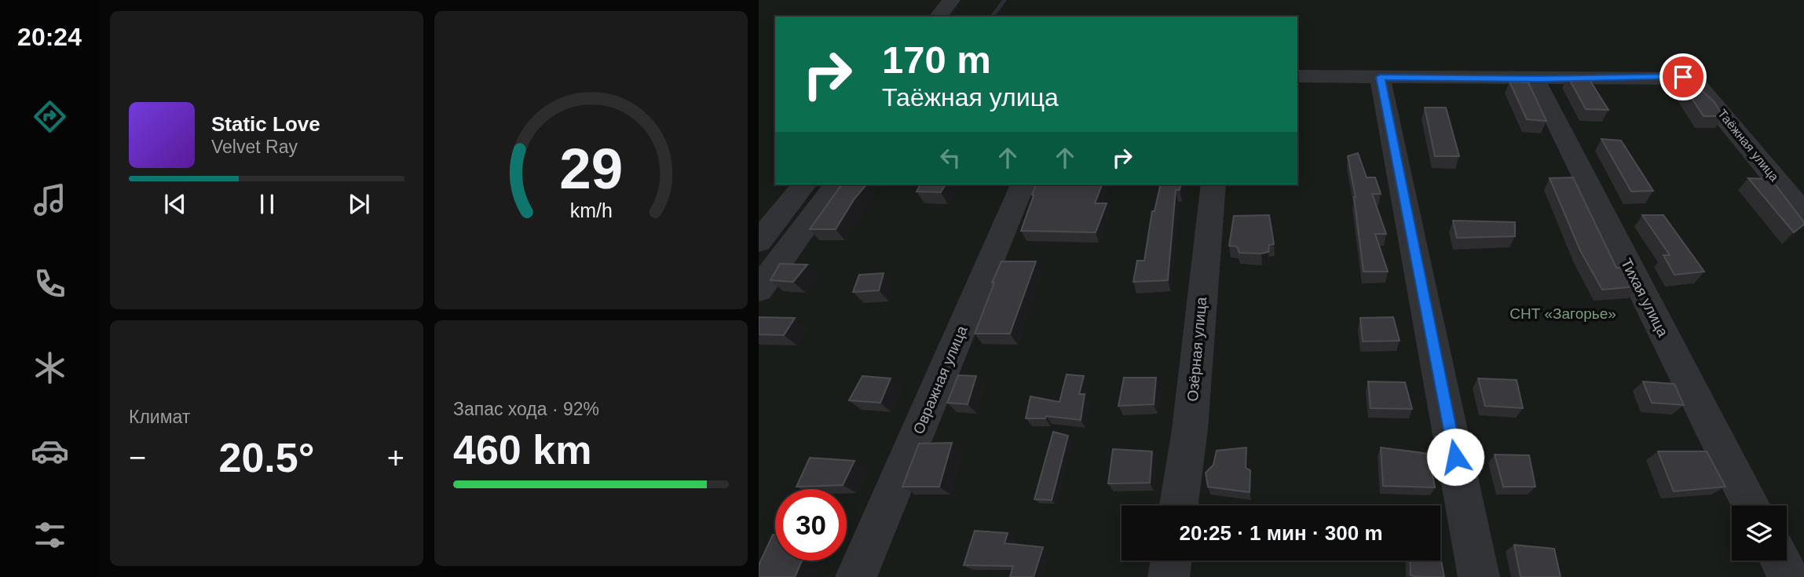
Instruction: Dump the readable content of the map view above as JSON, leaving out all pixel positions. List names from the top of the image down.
{
  "streets": {
    "street": [
      "Таёжная улица",
      "Тихая улица",
      "Озёрная улица",
      "Овражная улица"
    ]
  },
  "crossings": [
    ["Таёжная улица", "Тихая улица"]
  ],
  "parks": ["СНТ «Загорье»"],
  "page": {
    "tabs": "20:24",
    "turn": ["170 m", "Таёжная улица"],
    "song": ["Static Love", "Velvet Ray"],
    "tile": [
      "Климат",
      ["Запас хода · 92%", "460 km"]
    ],
    "heat": ["−", "20.5°", "+"],
    "limit": "30",
    "trip": "20:25 · 1 мин · 300 m",
    "gauge": ["29", "km/h"]
  }
}
